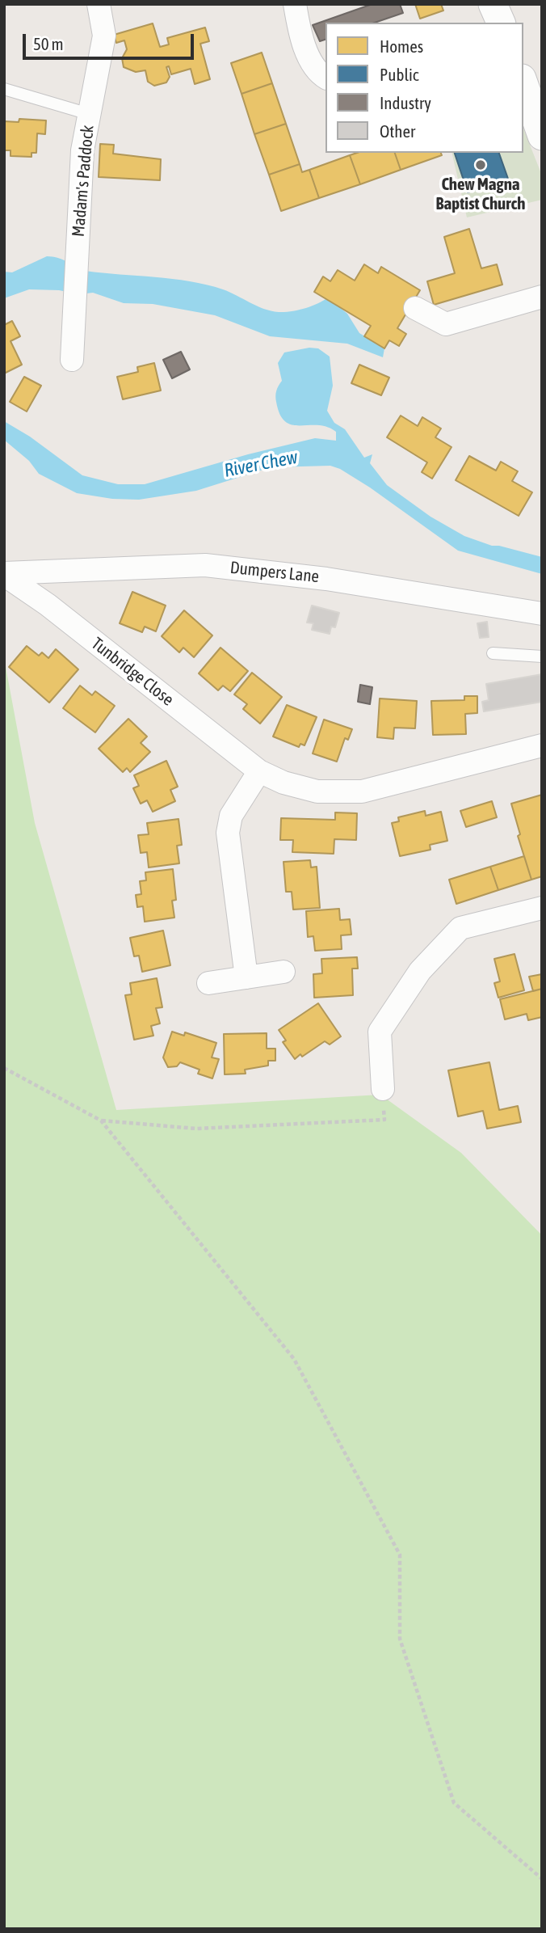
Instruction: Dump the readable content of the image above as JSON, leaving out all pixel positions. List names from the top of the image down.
{
  "streets": {
    "street": ["Madam's Paddock", "Dumpers Lane", "Tunbridge Close"]
  },
  "crossings": [
    ["Dumpers Lane", "Tunbridge Close"]
  ],
  "water": ["River Chew"],
  "places": ["Chew Magna Baptist Church"],
  "legend": [
    "Homes",
    "Public",
    "Industry",
    "Other"
  ],
  "scale_bar": "50 m"
}
